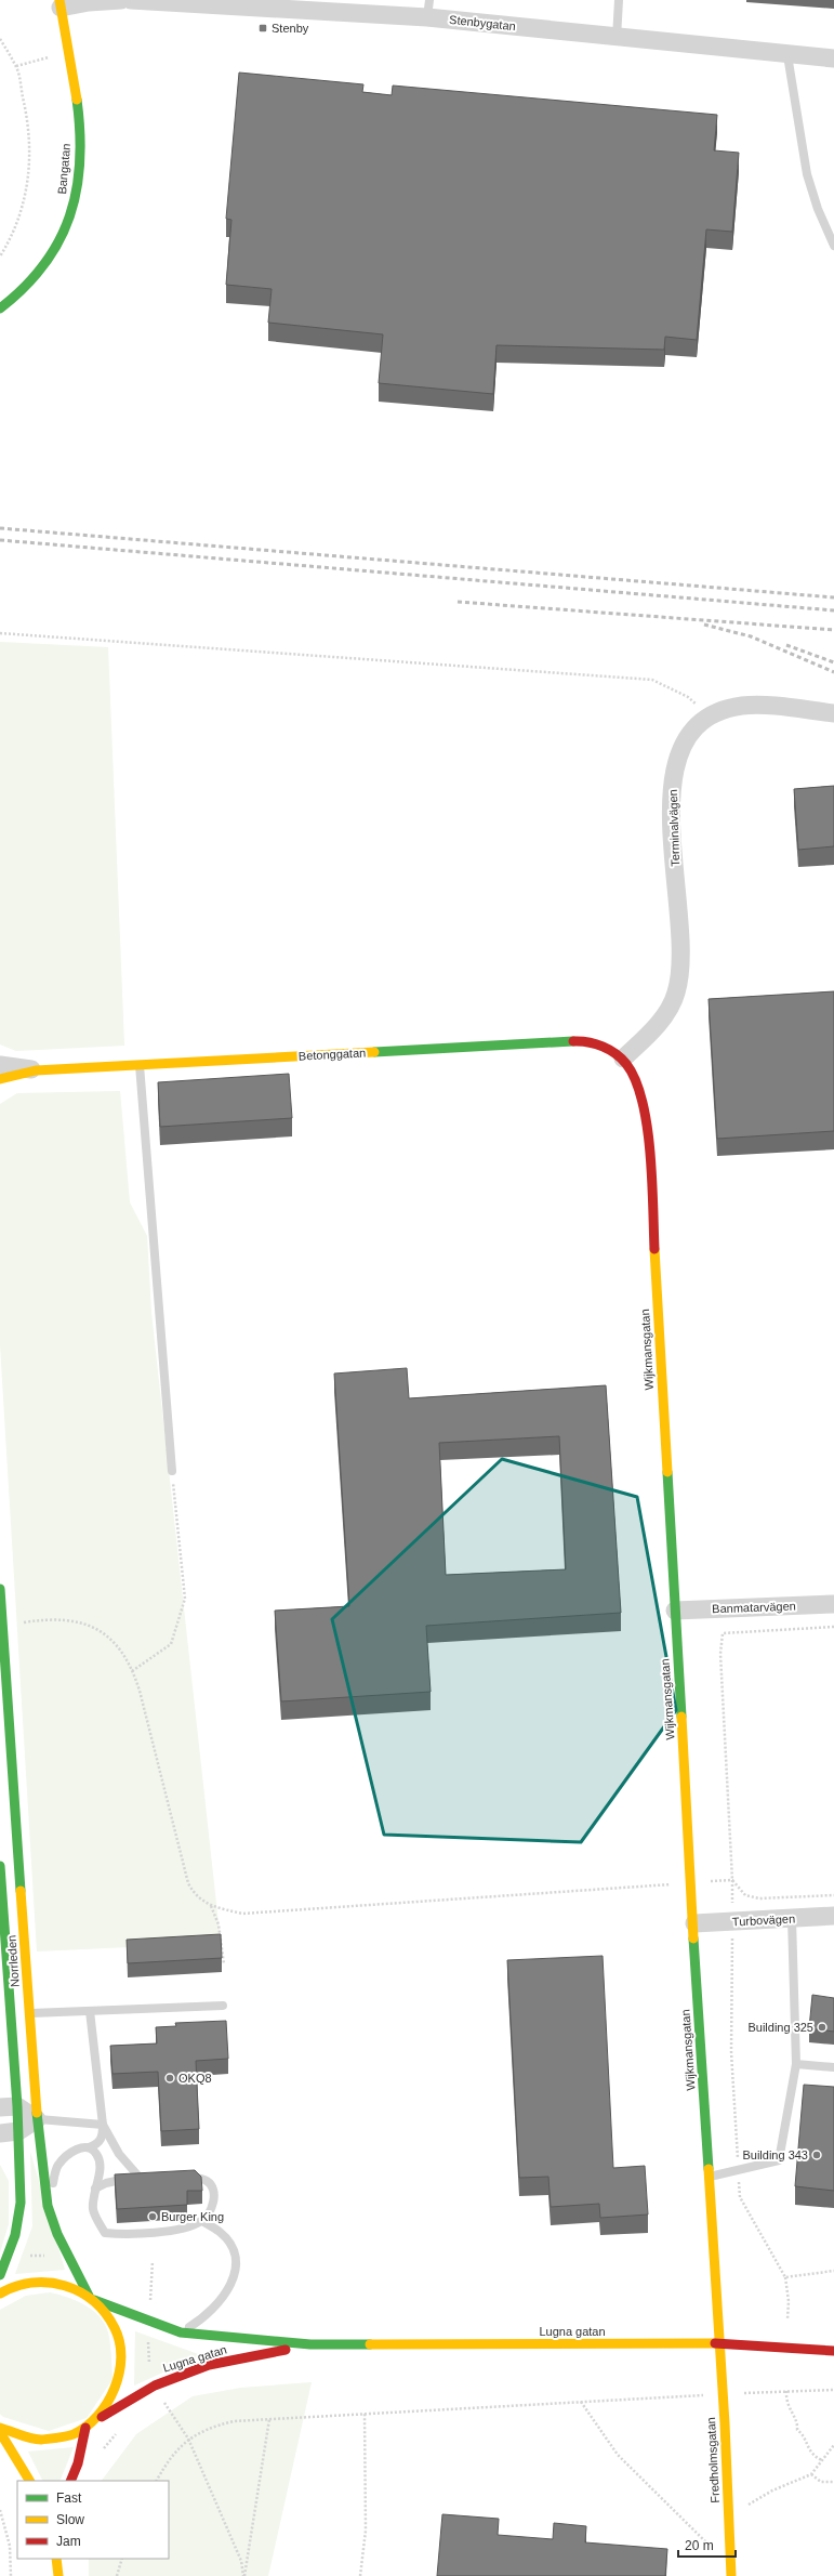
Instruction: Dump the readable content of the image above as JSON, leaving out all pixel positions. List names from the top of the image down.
{
  "streets": {
    "main road": [
      "Bangatan",
      "Betonggatan",
      "Wijkmansgatan",
      "Norrleden",
      "Lugna gatan",
      "Fredholmsgatan"
    ],
    "street": [
      "Stenbygatan",
      "Terminalvägen",
      "Banmatarvägen",
      "Turbovägen"
    ]
  },
  "crossings": [
    ["Terminalvägen", "Betonggatan"],
    ["Terminalvägen", "Wijkmansgatan"],
    ["Betonggatan", "Wijkmansgatan"],
    ["Wijkmansgatan", "Banmatarvägen"],
    ["Wijkmansgatan", "Turbovägen"],
    ["Wijkmansgatan", "Lugna gatan"],
    ["Wijkmansgatan", "Fredholmsgatan"],
    ["Norrleden", "Lugna gatan"],
    ["Lugna gatan", "Fredholmsgatan"]
  ],
  "places": {
    "transit": ["Stenby"],
    "other": [
      "Building 325",
      "OKQ8",
      "Building 343",
      "Burger King"
    ]
  },
  "legend": ["Fast", "Slow", "Jam"],
  "scale_bar": "20 m"
}
